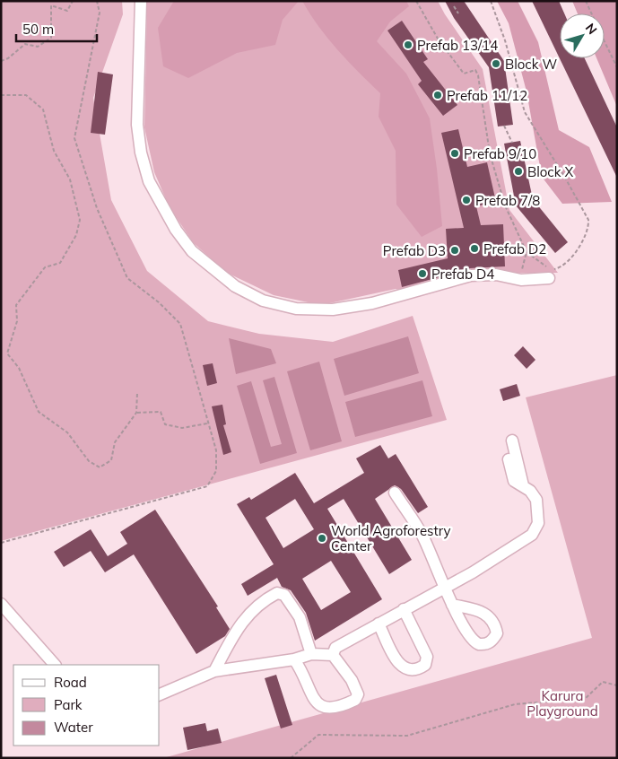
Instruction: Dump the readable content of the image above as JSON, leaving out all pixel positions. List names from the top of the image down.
{
  "parks": ["Karura Playground"],
  "places": [
    "Prefab 13/14",
    "Block W",
    "Prefab 11/12",
    "Prefab 9/10",
    "Block X",
    "Prefab 7/8",
    "Prefab D2",
    "Prefab D3",
    "Prefab D4",
    "World Agroforestry Center"
  ],
  "legend": ["Road", "Park", "Water"],
  "scale_bar": "50 m",
  "north": "top right"
}
